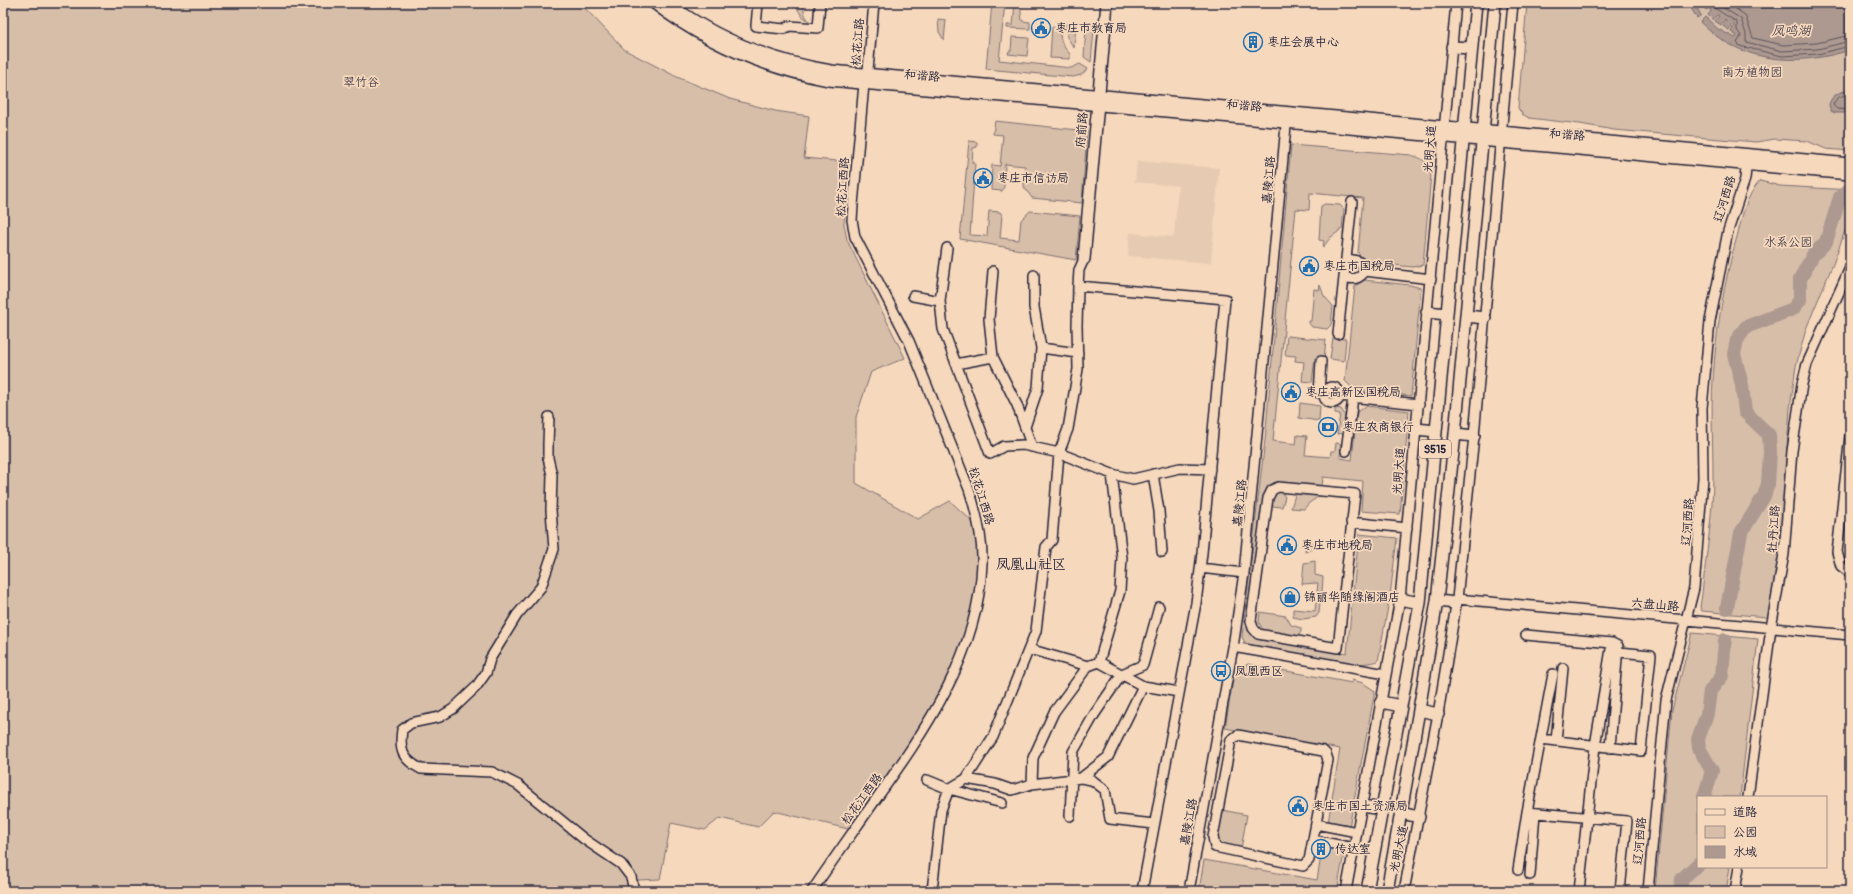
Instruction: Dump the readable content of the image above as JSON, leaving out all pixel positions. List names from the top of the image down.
{
  "streets": {
    "main road": [
      "和谐路",
      "府前路",
      "光明大道",
      "S515"
    ],
    "street": [
      "松花江路",
      "嘉陵江路",
      "松花江西路",
      "辽河西路",
      "牡丹江路",
      "六盘山路"
    ]
  },
  "crossings": [
    ["松花江路", "和谐路"],
    ["松花江路", "松花江西路"],
    ["和谐路", "府前路"],
    ["和谐路", "光明大道"],
    ["和谐路", "嘉陵江路"],
    ["和谐路", "松花江西路"],
    ["和谐路", "辽河西路"],
    ["光明大道", "六盘山路"],
    ["辽河西路", "六盘山路"],
    ["牡丹江路", "六盘山路"]
  ],
  "districts": ["凤凰山社区"],
  "water": ["凤鸣湖"],
  "parks": ["南方植物园", "翠竹谷", "水系公园"],
  "places": {
    "public building": [
      "枣庄市教育局",
      "枣庄市信访局",
      "枣庄市国税局",
      "枣庄高新区国税局",
      "枣庄市地税局",
      "枣庄市国土资源局"
    ],
    "building": ["枣庄会展中心", "传达室"],
    "bank": ["枣庄农商银行"],
    "shop": ["锦丽华随缘阁酒店"],
    "bus stop": ["凤凰西区"]
  },
  "legend": ["道路", "公园", "水域"]
}
